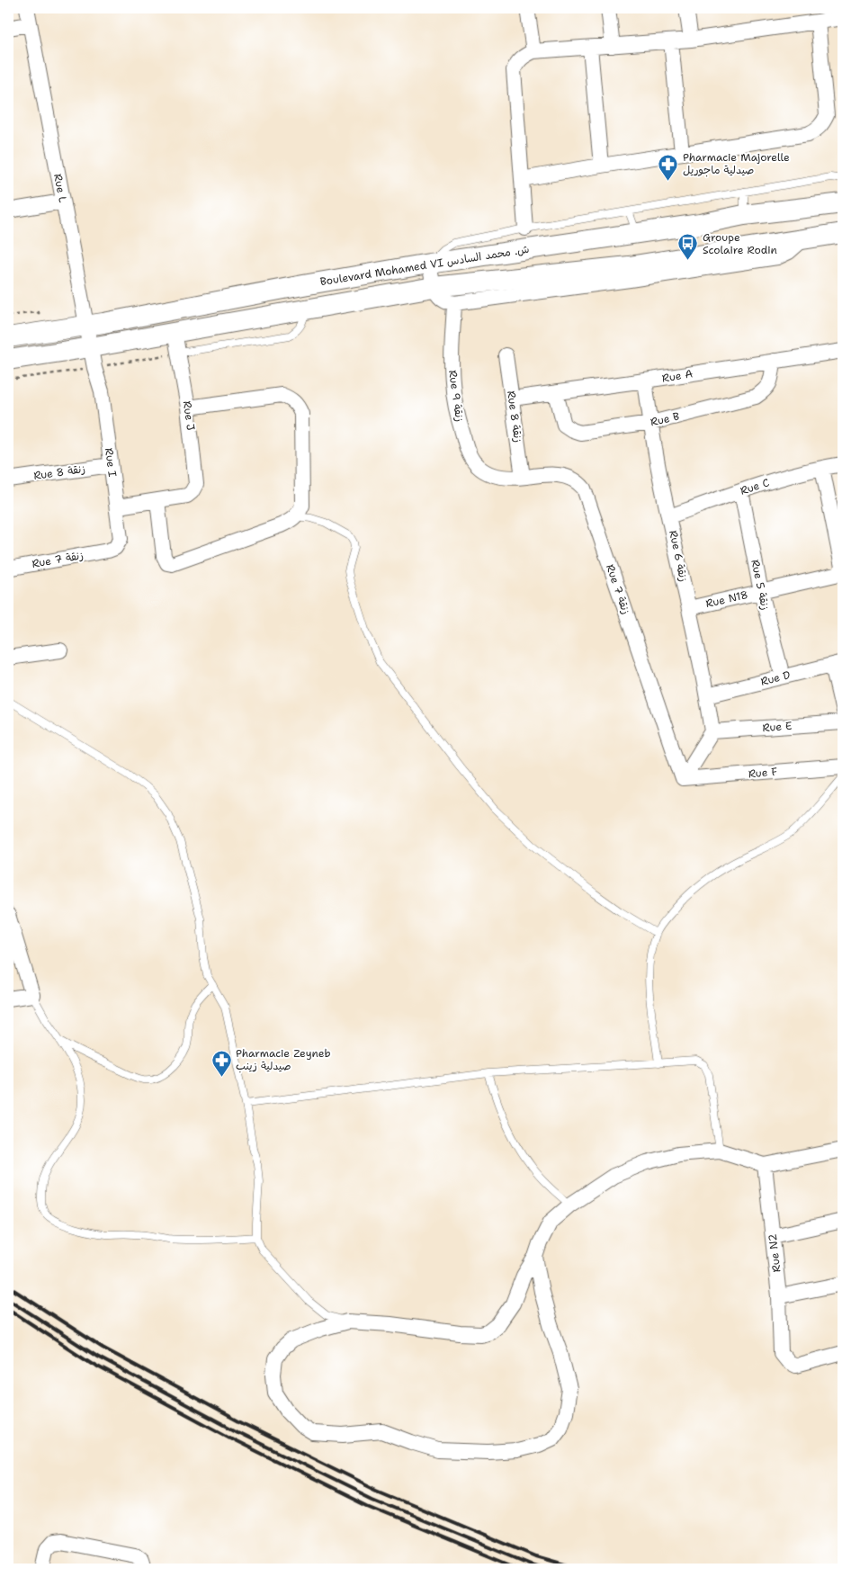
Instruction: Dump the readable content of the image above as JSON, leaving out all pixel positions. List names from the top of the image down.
{
  "streets": {
    "main road": ["Boulevard Mohamed VI ش. محمد السادس"],
    "street": [
      "Rue L",
      "Rue A",
      "Rue 9 زنقة",
      "Rue J",
      "Rue 8 زنقة",
      "Rue B",
      "Rue I",
      "Rue C",
      "Rue 6 زنقة",
      "Rue 7 زنقة",
      "Rue 5 زنقة",
      "Rue N18",
      "Rue D",
      "Rue E",
      "Rue F",
      "Rue N2"
    ]
  },
  "crossings": [
    ["Rue L", "Boulevard Mohamed VI ش. محمد السادس"],
    ["Rue L", "Rue I"],
    ["Boulevard Mohamed VI ش. محمد السادس", "Rue J"],
    ["Rue A", "Rue 8 زنقة"],
    ["Rue A", "Rue B"],
    ["Rue A", "Rue 6 زنقة"],
    ["Rue 9 زنقة", "Rue 7 زنقة"],
    ["Rue 8 زنقة", "Rue I"],
    ["Rue 8 زنقة", "Rue 7 زنقة"],
    ["Rue B", "Rue 6 زنقة"],
    ["Rue I", "Rue 7 زنقة"],
    ["Rue C", "Rue 6 زنقة"],
    ["Rue C", "Rue 5 زنقة"],
    ["Rue 6 زنقة", "Rue N18"],
    ["Rue 6 زنقة", "Rue D"],
    ["Rue 6 زنقة", "Rue E"],
    ["Rue 7 زنقة", "Rue F"],
    ["Rue 5 زنقة", "Rue N18"],
    ["Rue 5 زنقة", "Rue D"]
  ],
  "places": {
    "pharmacy": ["Pharmacie Majorelle صيدلية ماجوريل", "Pharmacie Zeyneb صيدلية زينب"],
    "bus stop": ["Groupe Scolaire Rodin"]
  }
}
